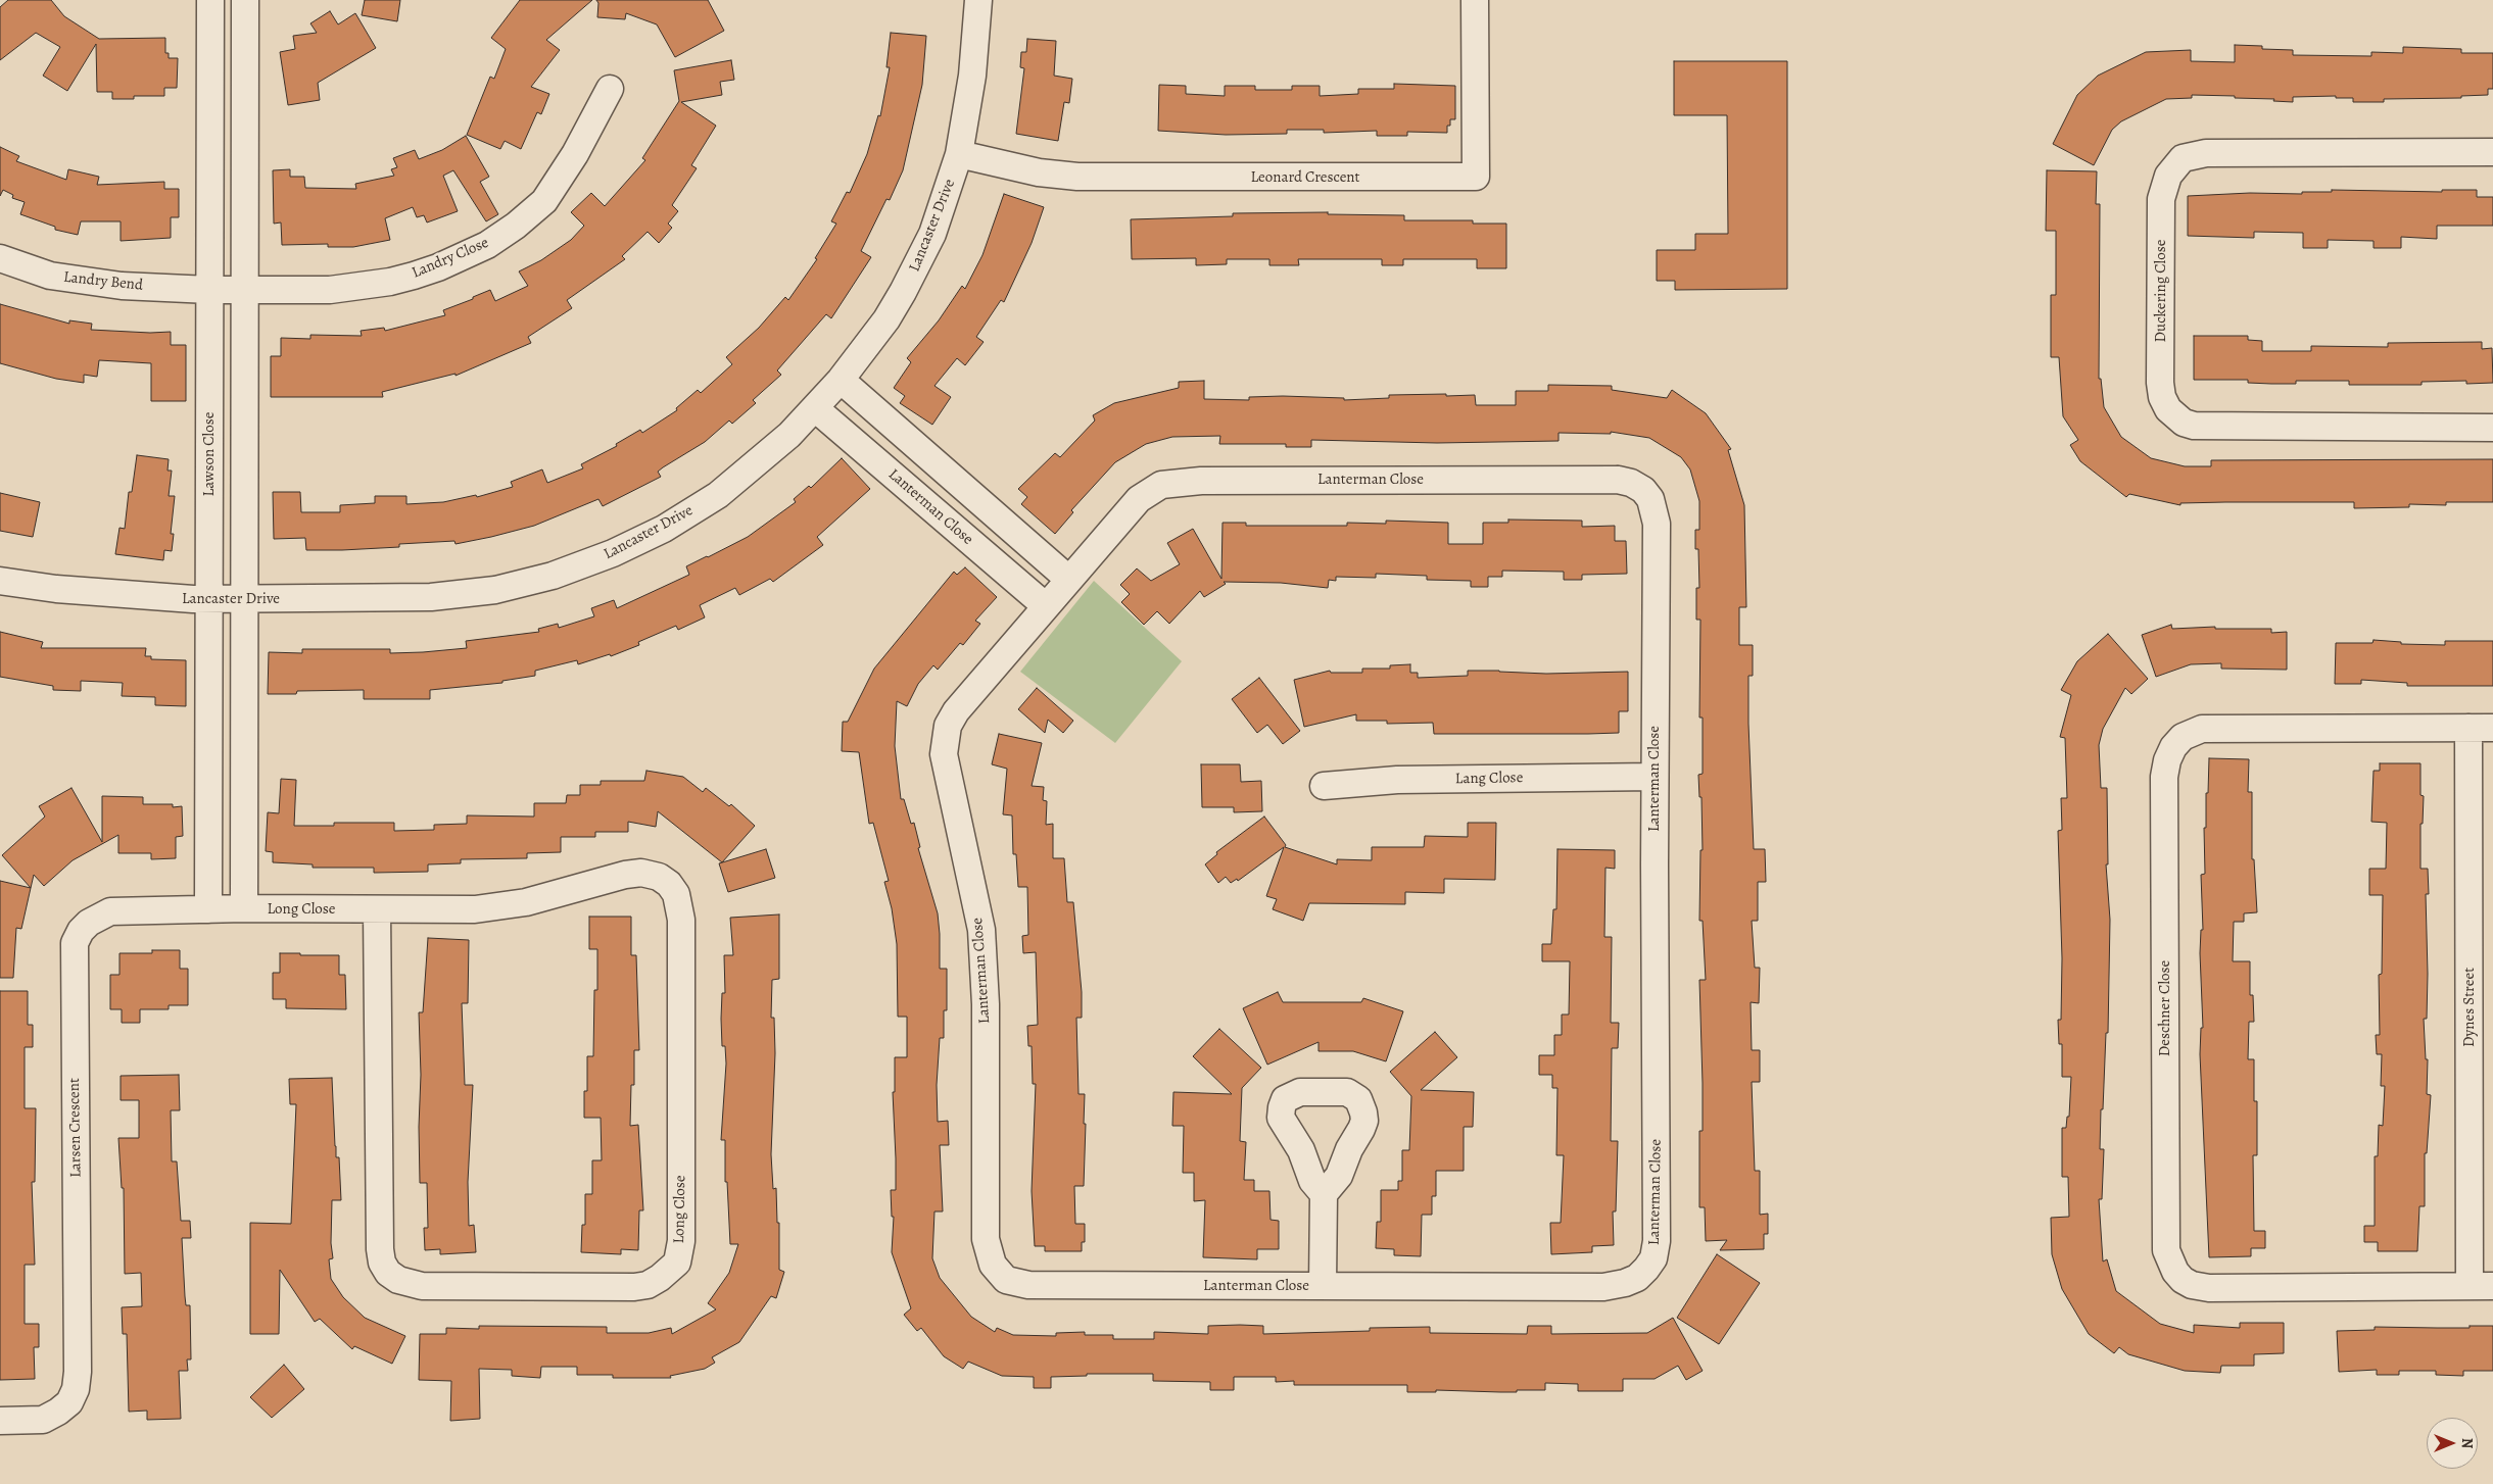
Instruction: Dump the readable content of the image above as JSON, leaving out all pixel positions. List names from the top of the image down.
{
  "streets": {
    "street": [
      "Leonard Crescent",
      "Lancaster Drive",
      "Landry Close",
      "Landry Bend",
      "Duckering Close",
      "Lawson Close",
      "Lanterman Close",
      "Lang Close",
      "Long Close",
      "Dynes Street",
      "Deschner Close",
      "Larsen Crescent"
    ]
  },
  "crossings": [
    ["Leonard Crescent", "Lancaster Drive"],
    ["Lancaster Drive", "Lawson Close"],
    ["Lancaster Drive", "Lanterman Close"],
    ["Landry Close", "Landry Bend"],
    ["Landry Close", "Lawson Close"],
    ["Landry Bend", "Lawson Close"],
    ["Lawson Close", "Long Close"],
    ["Lawson Close", "Larsen Crescent"],
    ["Lanterman Close", "Lang Close"],
    ["Long Close", "Larsen Crescent"],
    ["Dynes Street", "Deschner Close"]
  ],
  "north": "right"
}
